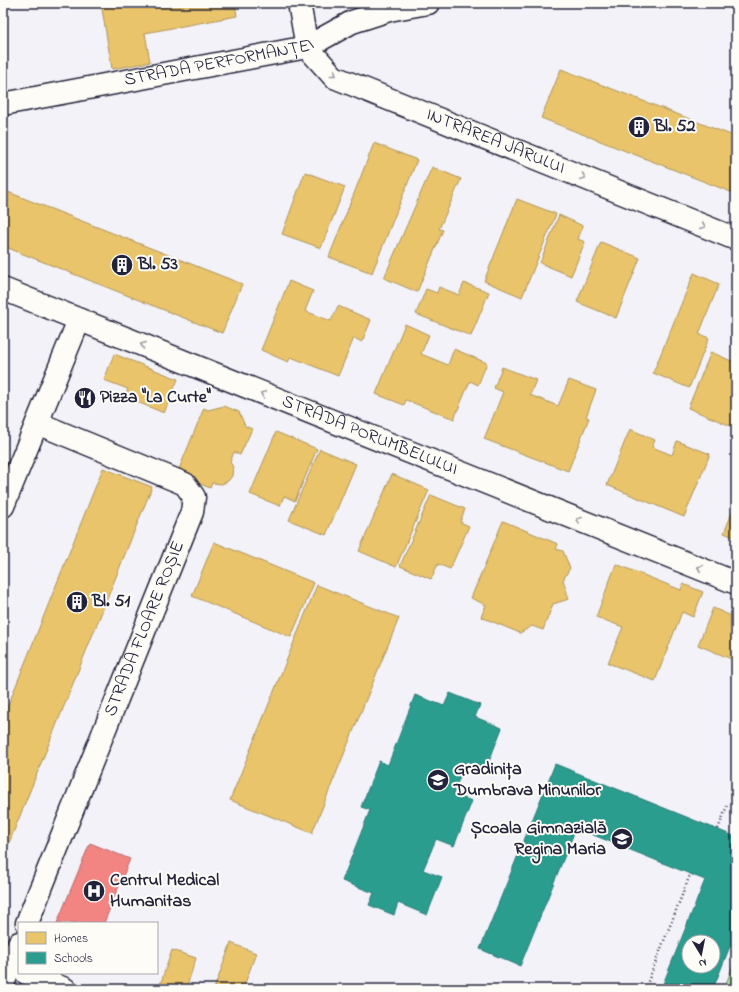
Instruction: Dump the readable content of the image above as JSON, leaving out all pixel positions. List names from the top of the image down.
{
  "streets": {
    "street": [
      "STRADA PERFORMANȚEI",
      "INTRAREA JARULUI",
      "STRADA PORUMBELULUI",
      "STRADA FLOARE ROȘIE"
    ]
  },
  "crossings": [
    ["STRADA PERFORMANȚEI", "INTRAREA JARULUI"]
  ],
  "one_way": ["INTRAREA JARULUI", "STRADA PORUMBELULUI"],
  "places": {
    "building": ["Bl. 52", "Bl. 53", "Bl. 51"],
    "restaurant": ["Pizza \"La Curte\""],
    "school or university": ["Gradinița Dumbrava Minunilor", "Școala Gimnazială Regina Maria"],
    "hospital": ["Centrul Medical Humanitas"]
  },
  "legend": ["Homes", "Schools"],
  "north": "bottom"
}
